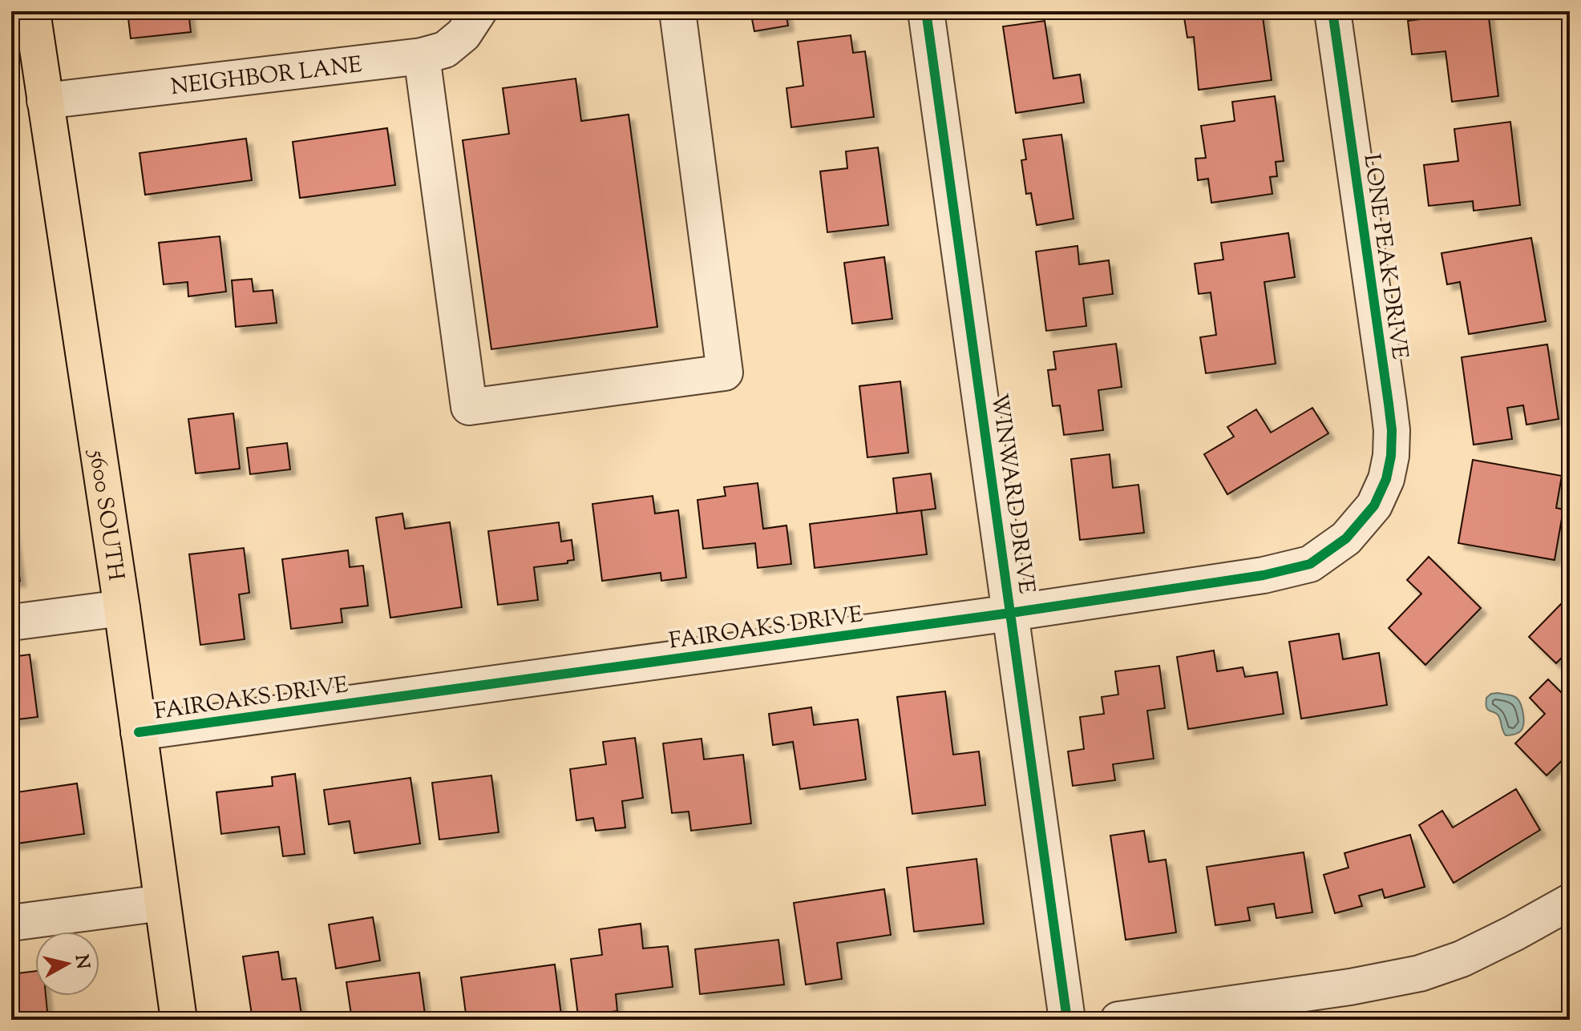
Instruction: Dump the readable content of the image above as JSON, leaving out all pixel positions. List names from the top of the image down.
{
  "streets": {
    "main road": ["5600 SOUTH"],
    "street": [
      "NEIGHBOR LANE",
      "LONE PEAK DRIVE",
      "WINWARD DRIVE",
      "FAIROAKS DRIVE"
    ]
  },
  "crossings": [
    ["NEIGHBOR LANE", "5600 SOUTH"],
    ["LONE PEAK DRIVE", "FAIROAKS DRIVE"],
    ["WINWARD DRIVE", "FAIROAKS DRIVE"],
    ["5600 SOUTH", "FAIROAKS DRIVE"]
  ],
  "north": "right"
}
